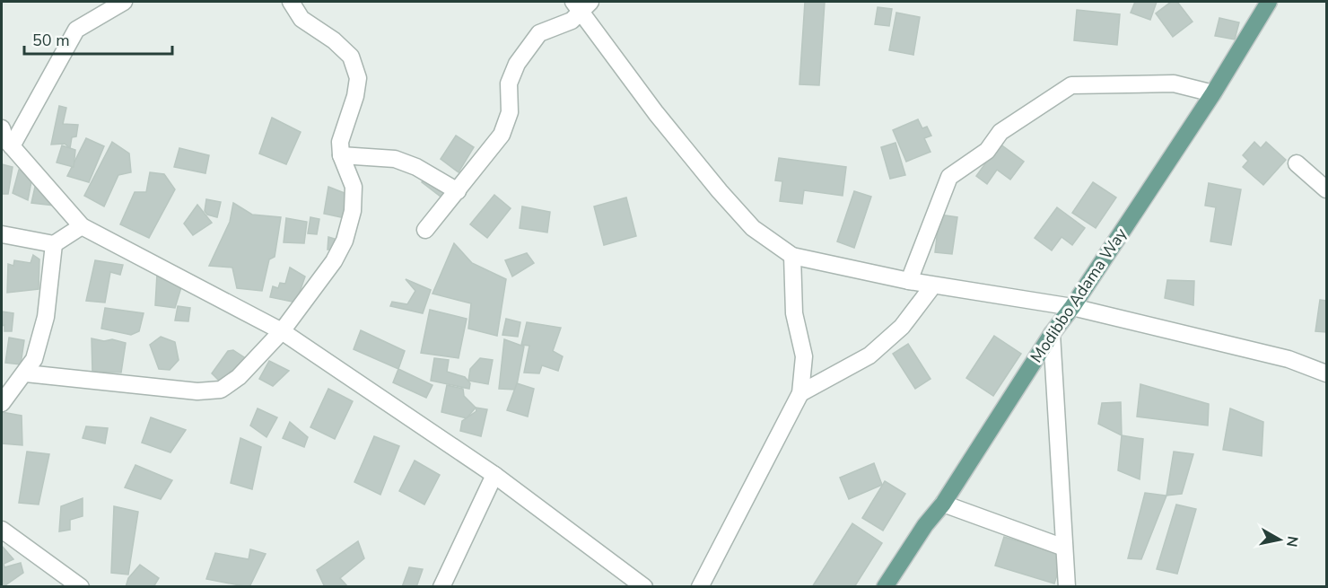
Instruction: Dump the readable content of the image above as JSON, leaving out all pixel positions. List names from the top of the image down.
{
  "streets": {
    "main road": ["Modibbo Adama Way"]
  },
  "scale_bar": "50 m",
  "north": "right"
}
